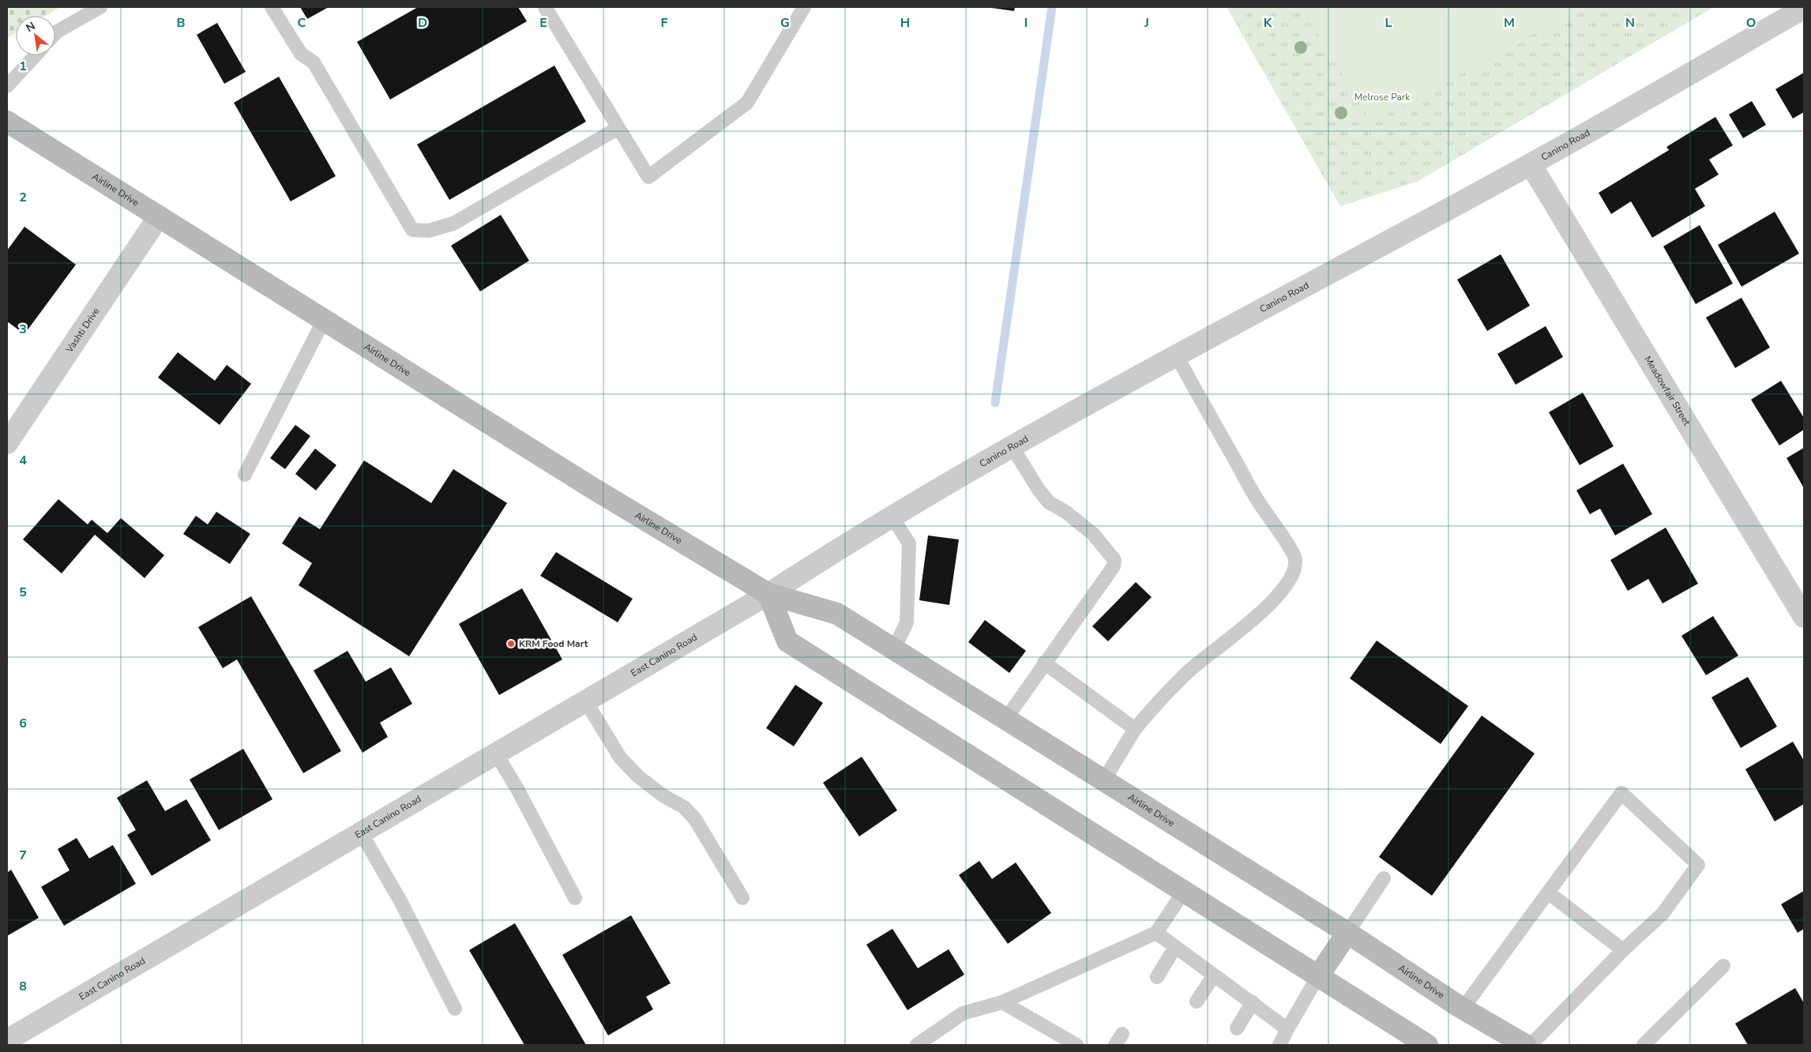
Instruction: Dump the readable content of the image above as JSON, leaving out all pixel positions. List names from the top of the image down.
{
  "streets": {
    "main road": ["Airline Drive"],
    "street": [
      "Canino Road",
      "Vashti Drive",
      "Meadowfair Street",
      "East Canino Road"
    ]
  },
  "crossings": [
    ["Canino Road", "Airline Drive"],
    ["Canino Road", "Meadowfair Street"],
    ["Canino Road", "East Canino Road"],
    ["Airline Drive", "Vashti Drive"],
    ["Airline Drive", "East Canino Road"]
  ],
  "parks": ["Melrose Park"],
  "places": ["KRM Food Mart"],
  "north": "top left",
  "grid": {
    "columns": [
      "B",
      "C",
      "D",
      "E",
      "F",
      "G",
      "H",
      "I",
      "J",
      "K",
      "L",
      "M",
      "N",
      "O"
    ],
    "rows": [
      "1",
      "2",
      "3",
      "4",
      "5",
      "6",
      "7",
      "8"
    ]
  }
}
